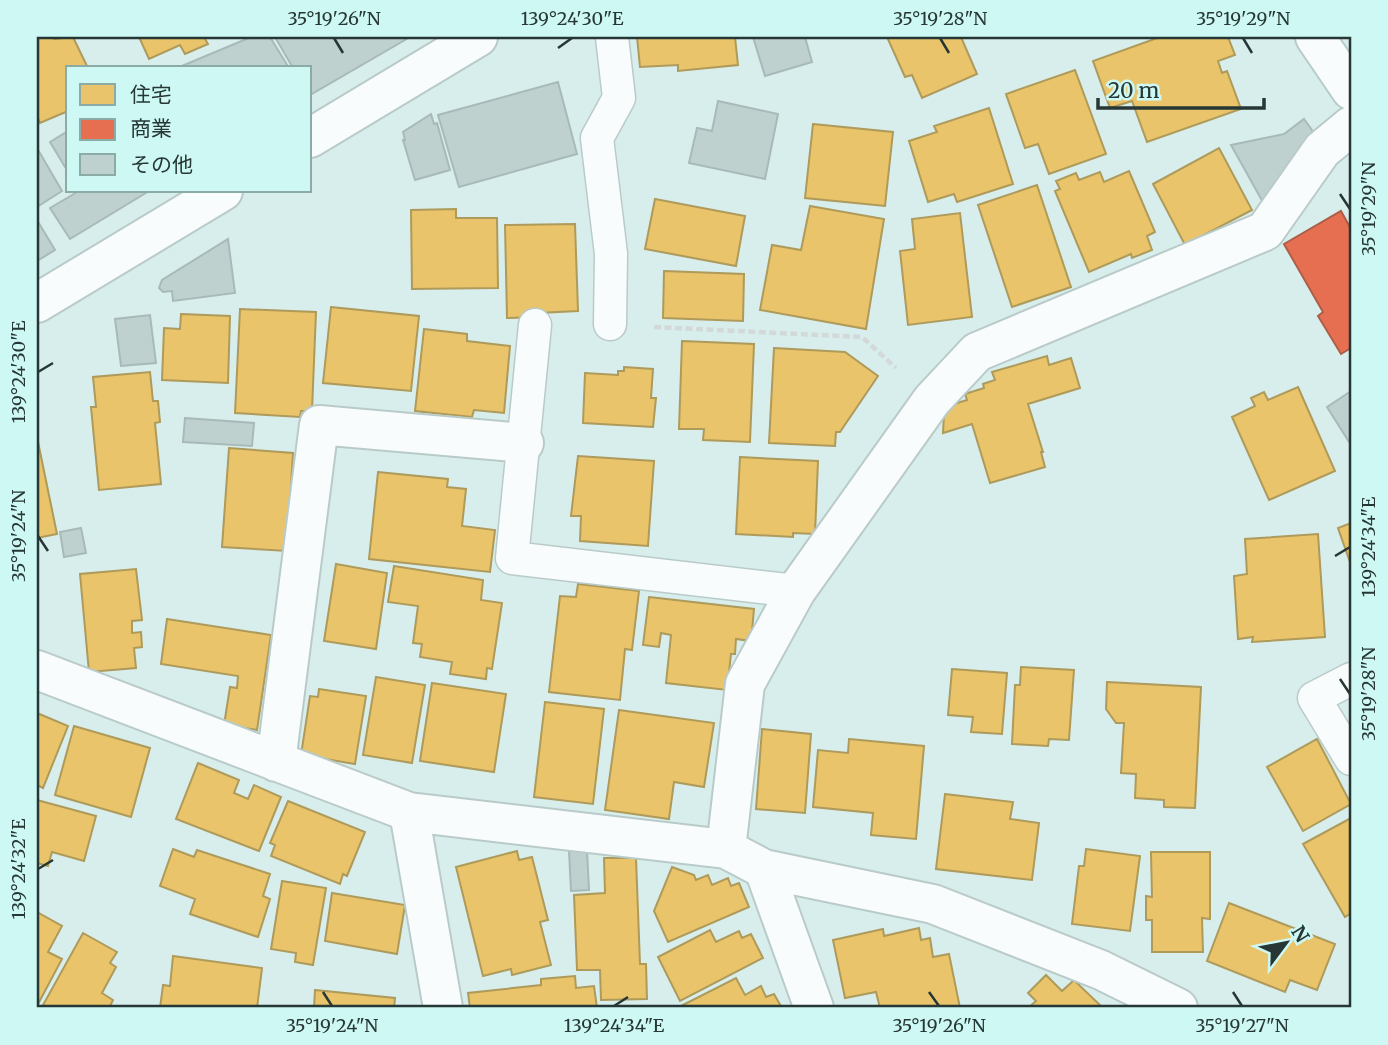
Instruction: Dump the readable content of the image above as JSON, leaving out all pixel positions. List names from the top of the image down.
{
  "legend": ["住宅", "商業", "その他"],
  "scale_bar": "20 m",
  "north": "top right",
  "coordinates": [
    "35°19'26\"N",
    "139°24'30\"E",
    "35°19'28\"N",
    "35°19'29\"N",
    "35°19'24\"N",
    "139°24'34\"E",
    "139°24'32\"E",
    "35°19'27\"N"
  ]
}
